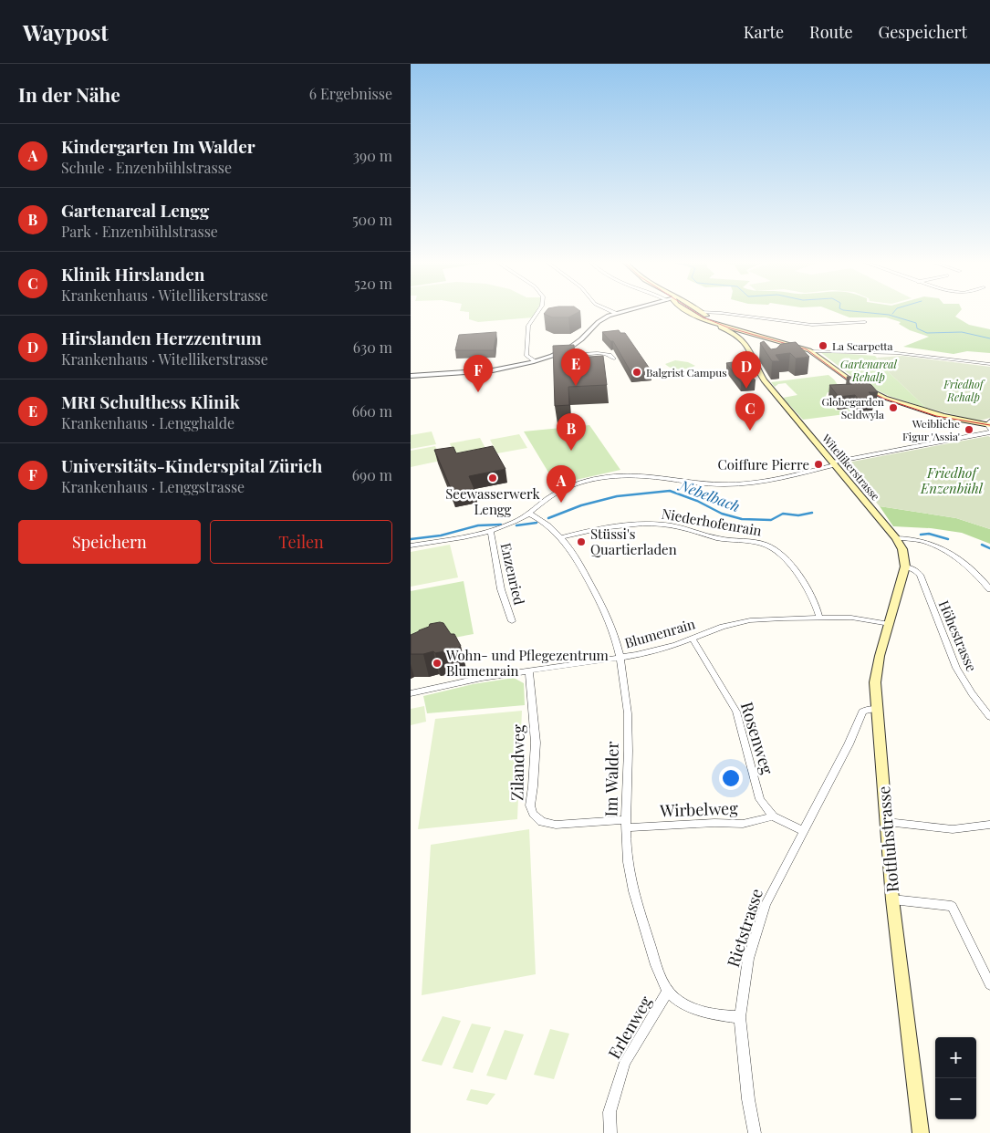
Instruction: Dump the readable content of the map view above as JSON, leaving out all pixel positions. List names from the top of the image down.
{
  "streets": {
    "main road": ["Witellikerstrasse", "Rotfluhstrasse"],
    "street": [
      "Niederhofenrain",
      "Enzenried",
      "Blumenrain",
      "Höhestrasse",
      "Rosenweg",
      "Zilandweg",
      "Im Walder",
      "Wirbelweg",
      "Rietstrasse",
      "Erlenweg"
    ]
  },
  "crossings": [
    ["Witellikerstrasse", "Rotfluhstrasse"],
    ["Niederhofenrain", "Blumenrain"],
    ["Niederhofenrain", "Im Walder"],
    ["Blumenrain", "Rosenweg"],
    ["Blumenrain", "Zilandweg"],
    ["Blumenrain", "Im Walder"],
    ["Blumenrain", "Rotfluhstrasse"],
    ["Höhestrasse", "Rotfluhstrasse"],
    ["Rosenweg", "Wirbelweg"],
    ["Rosenweg", "Rietstrasse"],
    ["Zilandweg", "Im Walder"],
    ["Zilandweg", "Wirbelweg"],
    ["Im Walder", "Wirbelweg"],
    ["Im Walder", "Rietstrasse"],
    ["Im Walder", "Erlenweg"],
    ["Rotfluhstrasse", "Rietstrasse"]
  ],
  "water": ["Nebelbach"],
  "parks": ["Gartenareal Rehalp", "Friedhof Rehalp", "Friedhof Enzenbühl"],
  "places": [
    "La Scarpetta",
    "Balgrist Campus",
    "Globegarden Seldwyla",
    "Weibliche Figur 'Assia'",
    "Coiffure Pierre",
    "Seewasserwerk Lengg",
    "Stüssi's Quartierladen",
    "Wohn- und Pflegezentrum Blumenrain"
  ],
  "page": {
    "header": "Waypost",
    "nav": ["Karte", "Route", "Gespeichert"],
    "heading": ["In der Nähe", "6 Ergebnisse"],
    "list": [
      {
        "mark": "A",
        "name": "Kindergarten Im Walder",
        "note": "Schule · Enzenbühlstrasse",
        "value": "390 m"
      },
      {
        "mark": "B",
        "name": "Gartenareal Lengg",
        "note": "Park · Enzenbühlstrasse",
        "value": "500 m"
      },
      {
        "mark": "C",
        "name": "Klinik Hirslanden",
        "note": "Krankenhaus · Witellikerstrasse",
        "value": "520 m"
      },
      {
        "mark": "D",
        "name": "Hirslanden Herzzentrum",
        "note": "Krankenhaus · Witellikerstrasse",
        "value": "630 m"
      },
      {
        "mark": "E",
        "name": "MRI Schulthess Klinik",
        "note": "Krankenhaus · Lengghalde",
        "value": "660 m"
      },
      {
        "mark": "F",
        "name": "Universitäts-Kinderspital Zürich",
        "note": "Krankenhaus · Lenggstrasse",
        "value": "690 m"
      }
    ],
    "pins": [
      "E",
      "D",
      "F",
      "C",
      "B",
      "A"
    ],
    "buttons": ["Speichern", "Teilen"],
    "map_buttons": ["+", "−"]
  }
}
